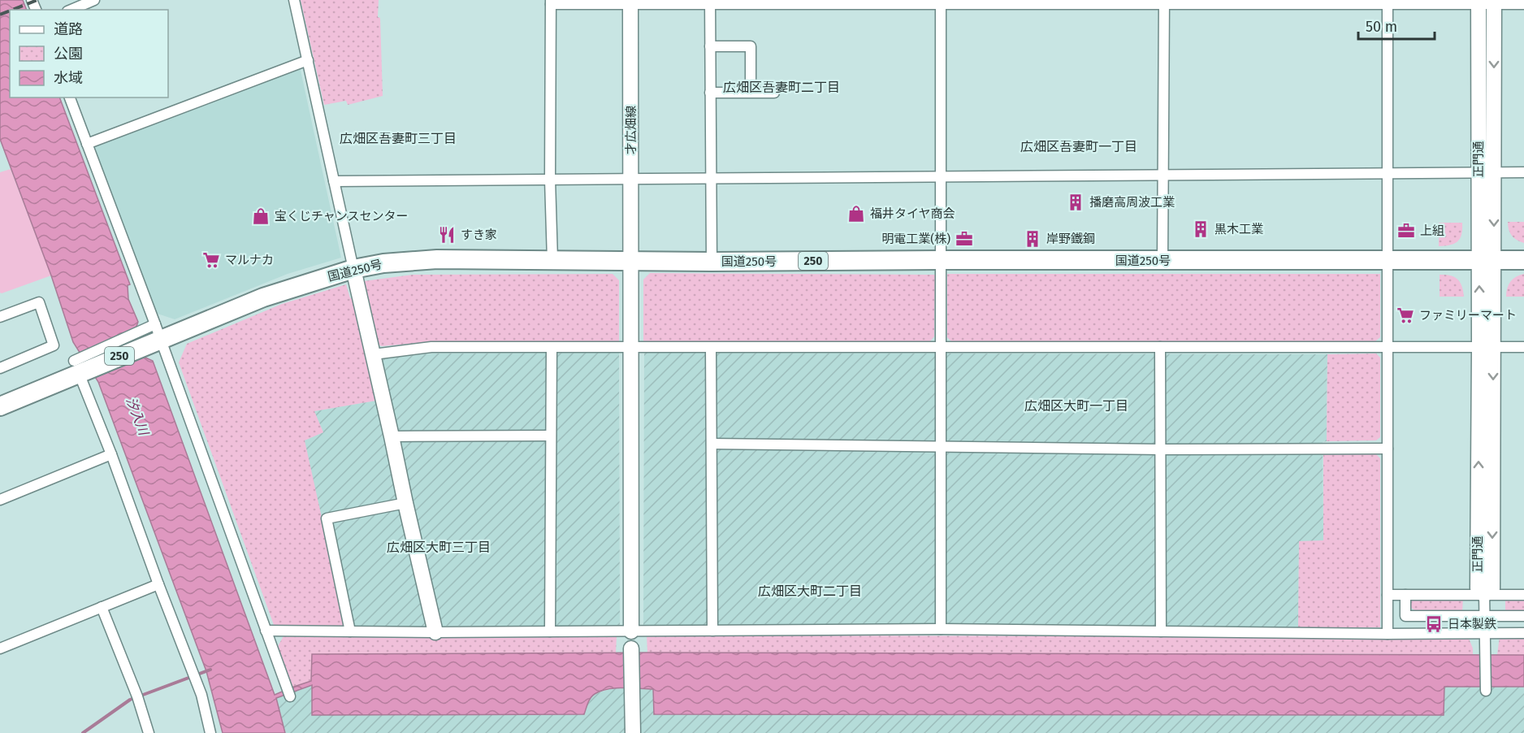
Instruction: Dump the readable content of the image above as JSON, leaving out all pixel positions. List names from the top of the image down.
{
  "streets": {
    "highway": ["250", "国道250号"],
    "street": ["才広畑線", "正門通"]
  },
  "crossings": [
    ["才広畑線", "国道250号"],
    ["正門通", "国道250号"]
  ],
  "districts": [
    "広畑区吾妻町二丁目",
    "広畑区吾妻町三丁目",
    "広畑区吾妻町一丁目",
    "広畑区大町一丁目",
    "広畑区大町三丁目",
    "広畑区大町二丁目"
  ],
  "water": ["汐入川"],
  "places": {
    "building": ["播磨高周波工業", "黒木工業", "岸野鐵鋼"],
    "shop": ["福井タイヤ商会", "宝くじチャンスセンター"],
    "office": ["上組", "明電工業(株)"],
    "restaurant": ["すき家"],
    "supermarket": ["マルナカ", "ファミリーマート"],
    "bus stop": ["日本製鉄"]
  },
  "legend": ["道路", "公園", "水域"],
  "scale_bar": "50 m"
}
